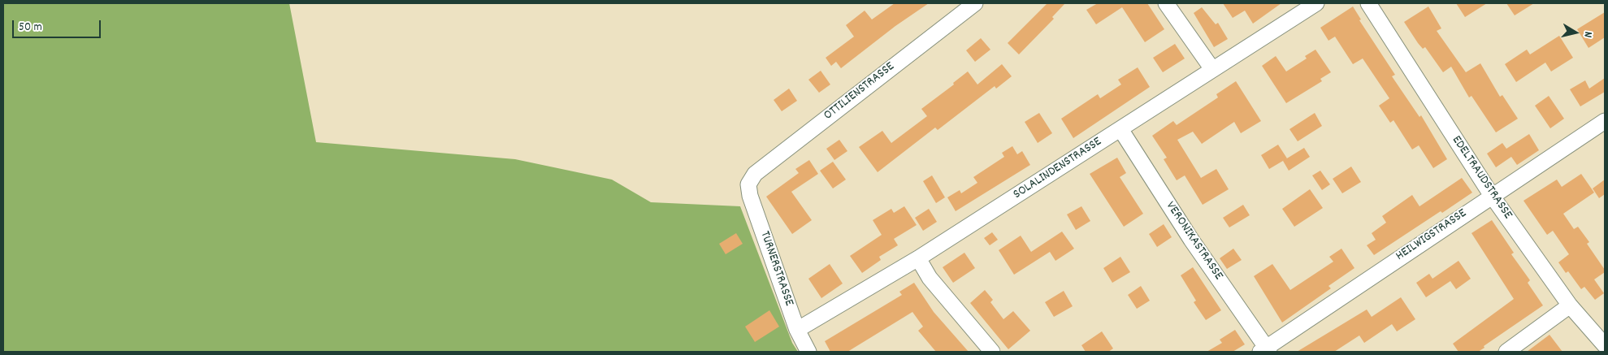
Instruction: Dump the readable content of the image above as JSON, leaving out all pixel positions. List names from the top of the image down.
{
  "streets": {
    "street": [
      "OTTILIENSTRASSE",
      "SOLALINDENSTRASSE",
      "EDELTRAUDSTRASSE",
      "HEILWIGSTRASSE",
      "VERONIKASTRASSE",
      "TURNERSTRASSE"
    ]
  },
  "crossings": [
    ["OTTILIENSTRASSE", "TURNERSTRASSE"],
    ["SOLALINDENSTRASSE", "VERONIKASTRASSE"],
    ["SOLALINDENSTRASSE", "TURNERSTRASSE"],
    ["EDELTRAUDSTRASSE", "HEILWIGSTRASSE"],
    ["HEILWIGSTRASSE", "VERONIKASTRASSE"]
  ],
  "scale_bar": "50 m",
  "north": "right"
}
